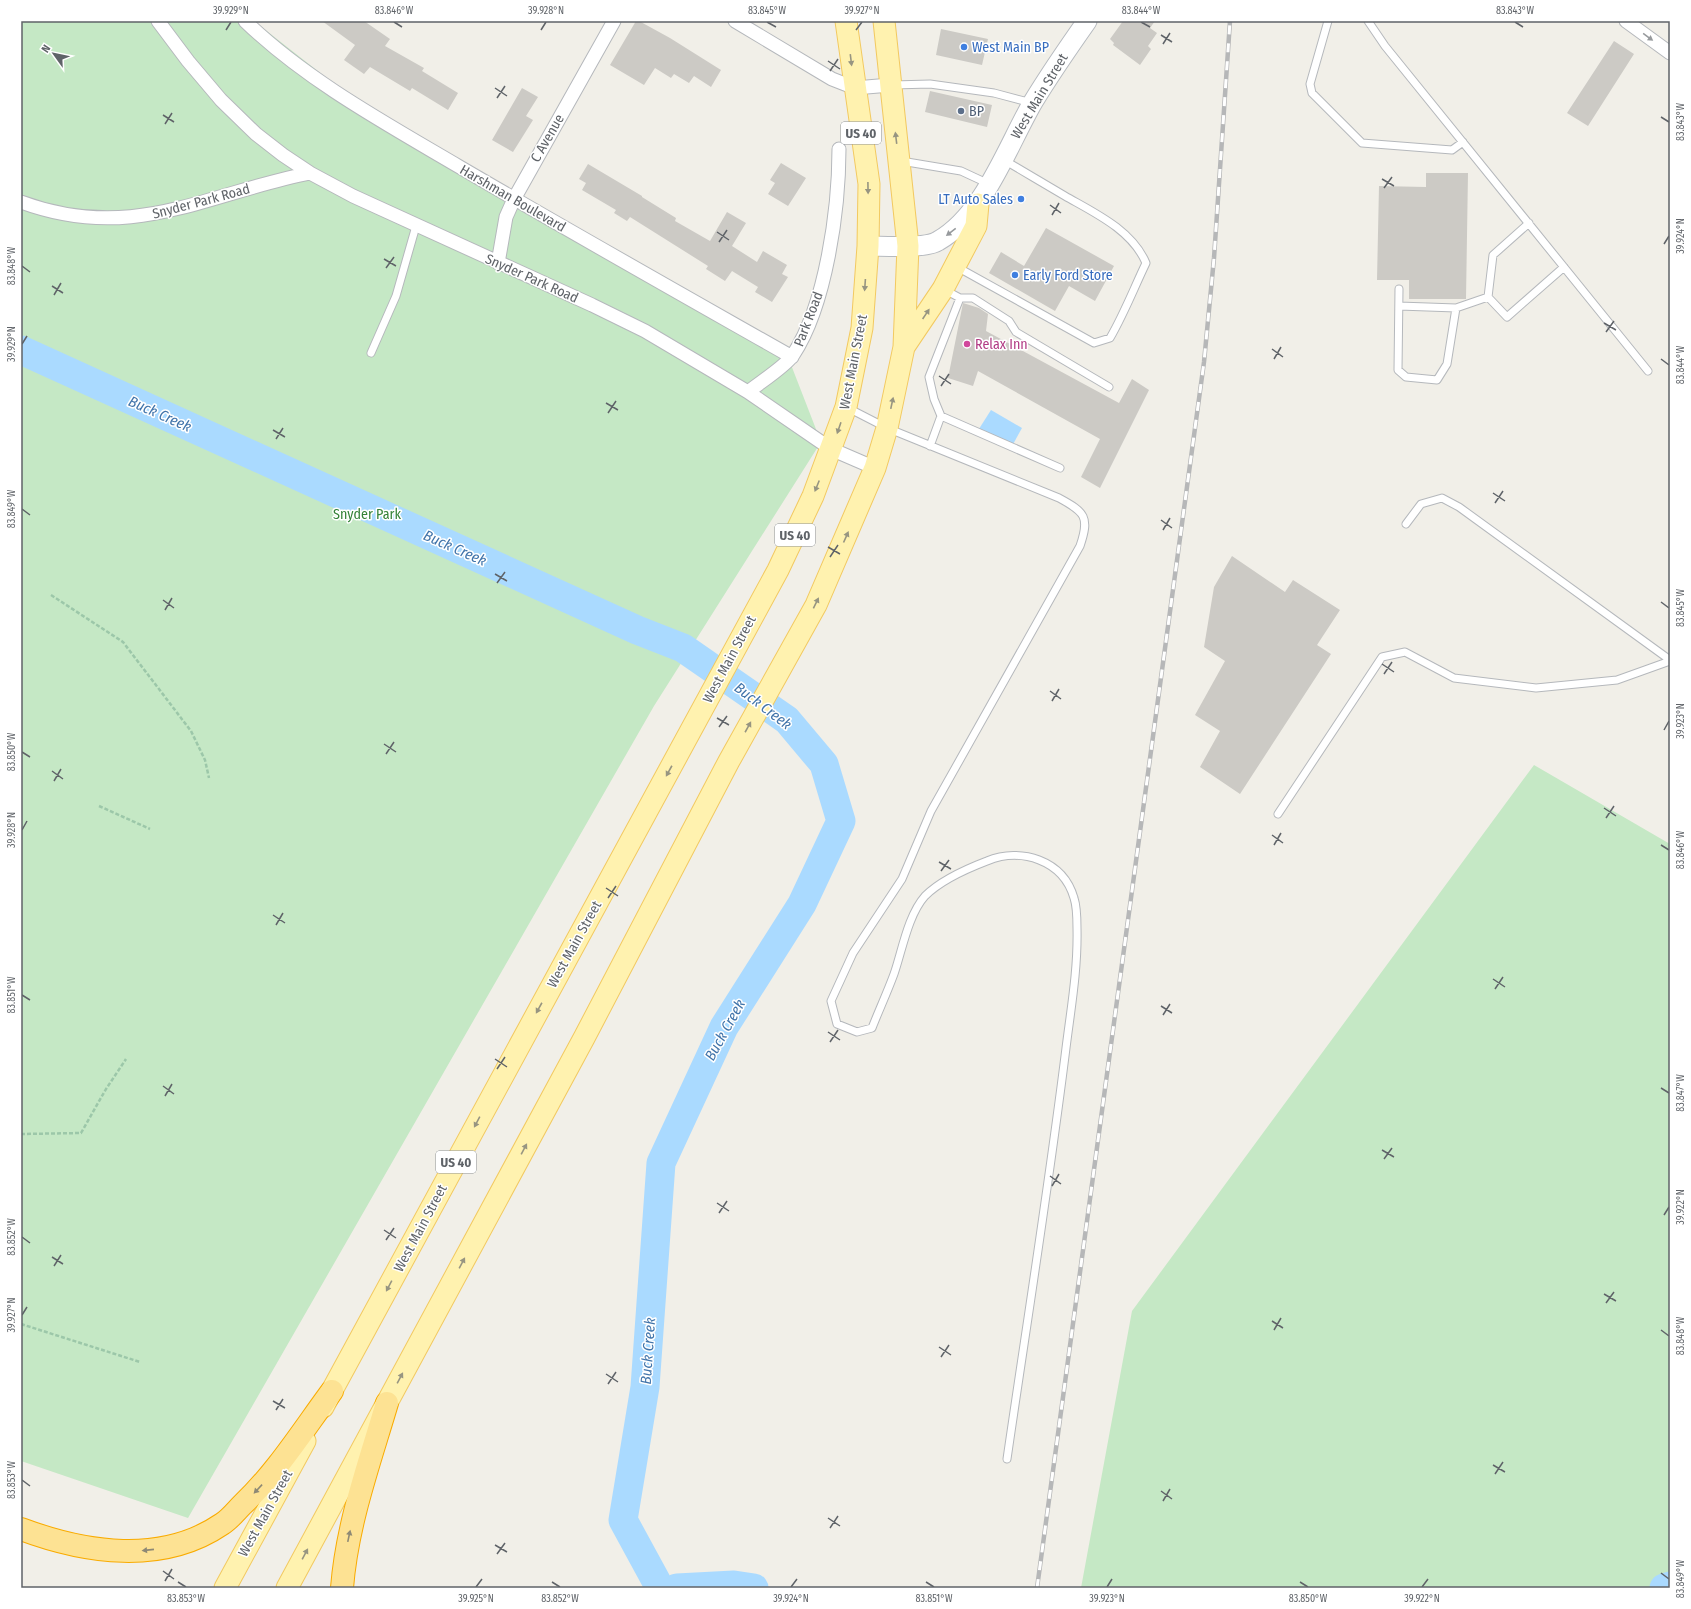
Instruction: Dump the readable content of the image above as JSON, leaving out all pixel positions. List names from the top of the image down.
{
  "streets": {
    "main road": ["West Main Street", "US 40"],
    "street": [
      "C Avenue",
      "Harshman Boulevard",
      "Snyder Park Road",
      "Park Road"
    ]
  },
  "crossings": [
    ["West Main Street", "US 40"],
    ["C Avenue", "Harshman Boulevard"],
    ["C Avenue", "Snyder Park Road"],
    ["Harshman Boulevard", "Park Road"],
    ["Snyder Park Road", "Park Road"]
  ],
  "one_way": ["West Main Street"],
  "water": ["Buck Creek"],
  "parks": ["Snyder Park"],
  "places": [
    "West Main BP",
    "BP",
    "LT Auto Sales",
    "Early Ford Store",
    "Relax Inn"
  ],
  "north": "top left",
  "coordinates": [
    "39.929°N",
    "83.846°W",
    "39.928°N",
    "83.845°W",
    "39.927°N",
    "83.844°W",
    "83.843°W",
    "39.924°N",
    "83.848°W",
    "83.849°W",
    "39.923°N",
    "83.850°W",
    "83.851°W",
    "83.847°W",
    "39.922°N",
    "83.852°W",
    "83.853°W",
    "39.925°N"
  ]
}
